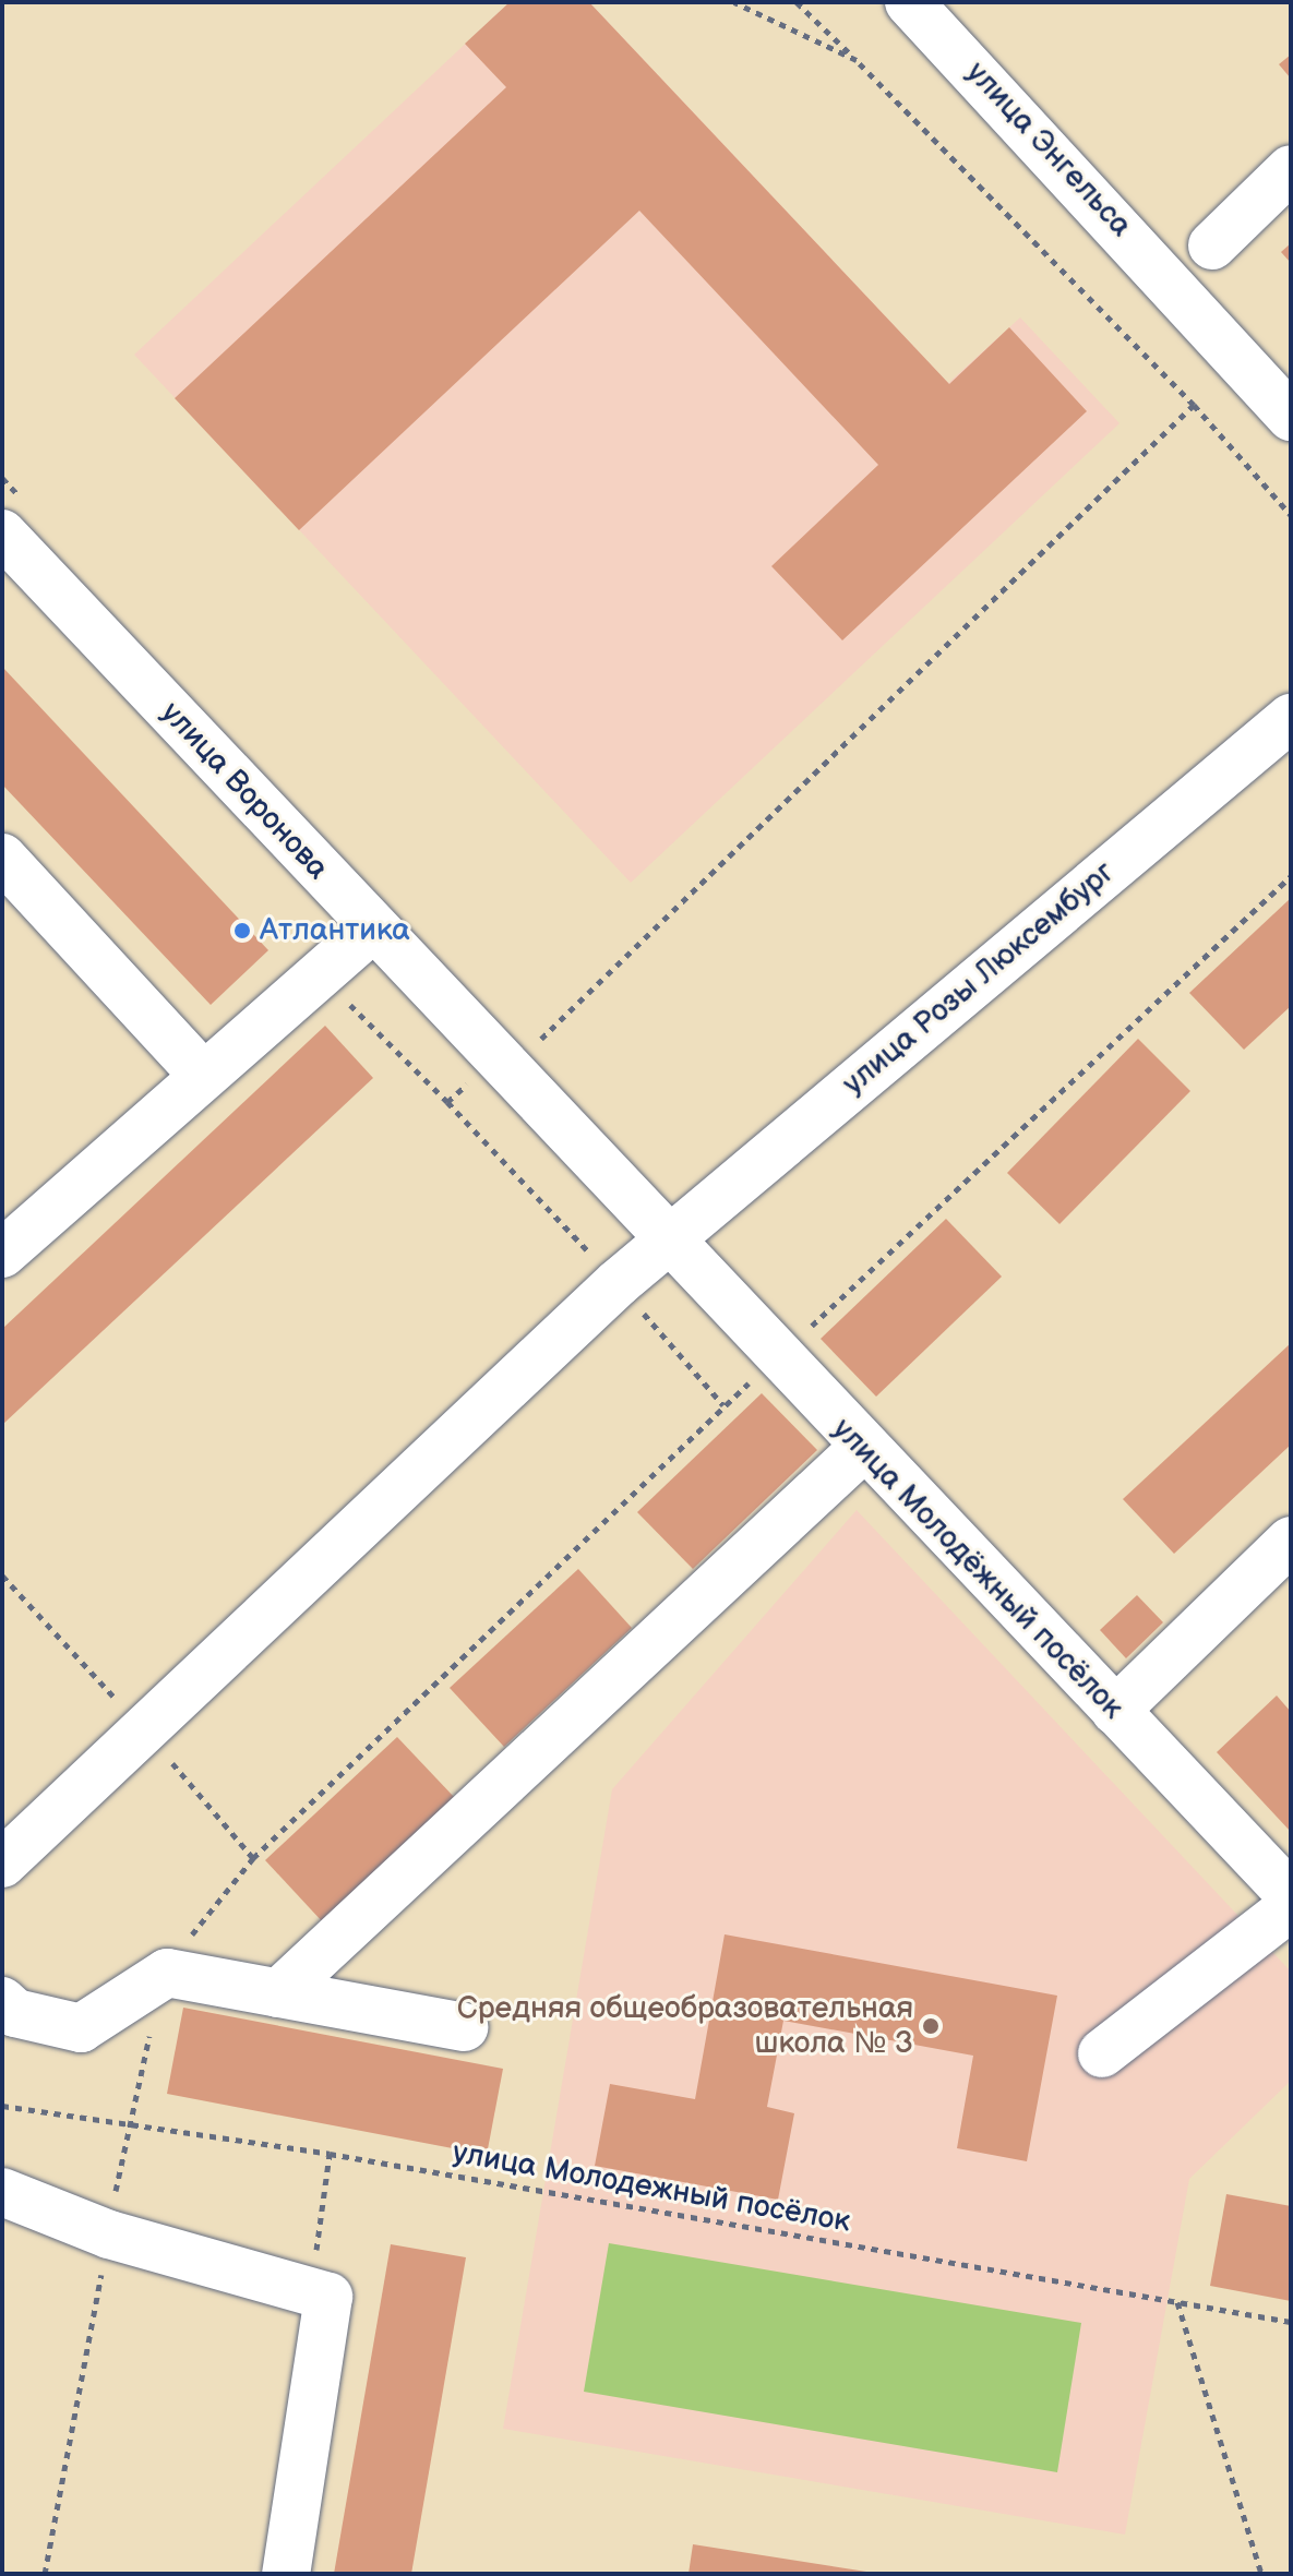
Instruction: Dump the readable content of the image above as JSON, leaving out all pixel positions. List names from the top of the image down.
{
  "streets": {
    "street": [
      "улица Энгельса",
      "улица Воронова",
      "улица Розы Люксембург",
      "улица Молодёжный посёлок"
    ],
    "path": ["улица Молодежный посёлок"]
  },
  "crossings": [
    ["улица Воронова", "улица Розы Люксембург"],
    ["улица Воронова", "улица Молодёжный посёлок"],
    ["улица Розы Люксембург", "улица Молодёжный посёлок"]
  ],
  "places": ["Атлантика", "Средняя общеобразовательная школа № 3"]
}
